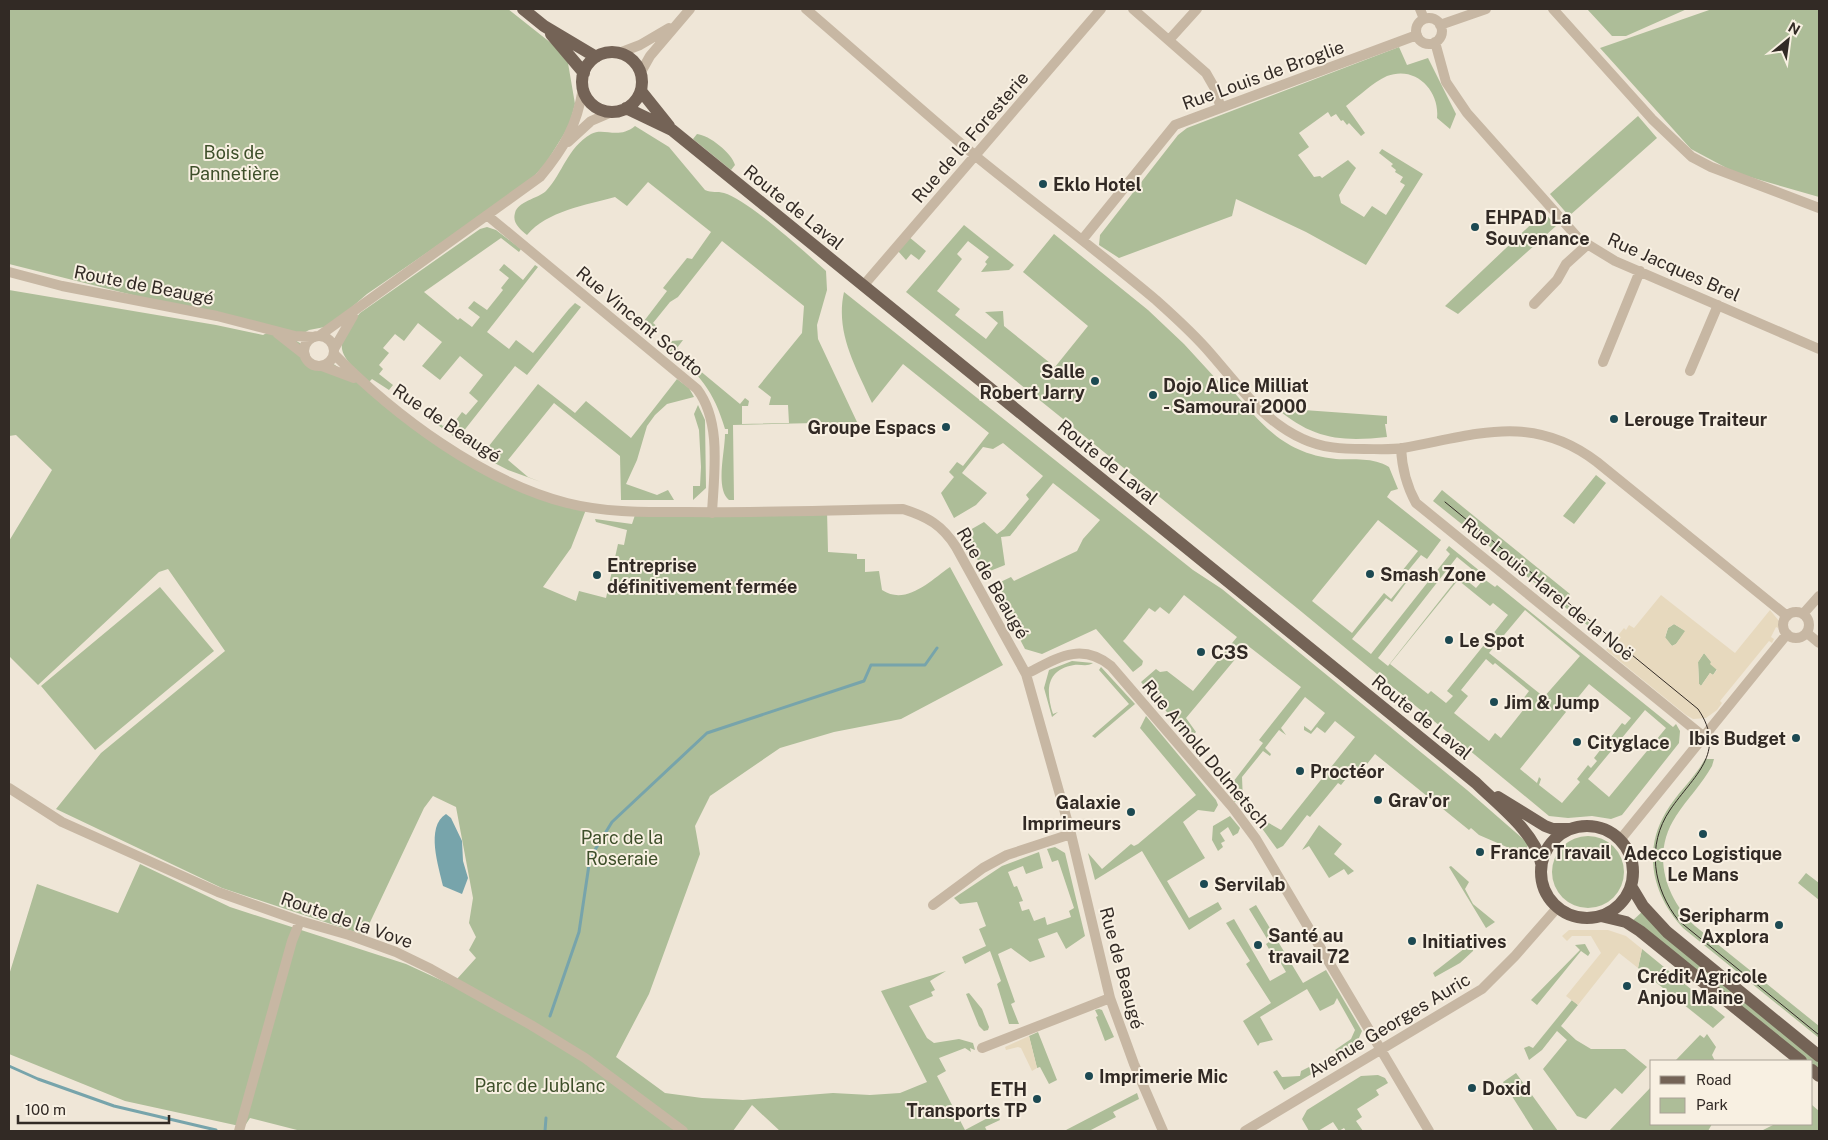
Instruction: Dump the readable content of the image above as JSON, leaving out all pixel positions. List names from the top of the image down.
{
  "streets": {
    "main road": ["Route de Laval"],
    "street": [
      "Rue Louis de Broglie",
      "Rue de la Foresterie",
      "Rue Jacques Brel",
      "Route de Beaugé",
      "Rue Vincent Scotto",
      "Rue de Beaugé",
      "Rue Louis Harel de la Noë",
      "Rue Arnold Dolmetsch",
      "Route de la Vove",
      "Avenue Georges Auric"
    ]
  },
  "crossings": [
    ["Rue Louis de Broglie", "Rue Jacques Brel"],
    ["Rue de la Foresterie", "Route de Laval"],
    ["Route de Laval", "Avenue Georges Auric"],
    ["Route de Beaugé", "Rue de Beaugé"],
    ["Rue Vincent Scotto", "Rue de Beaugé"],
    ["Rue de Beaugé", "Rue Arnold Dolmetsch"],
    ["Rue Arnold Dolmetsch", "Avenue Georges Auric"]
  ],
  "parks": ["Bois de Pannetière", "Parc de la Roseraie", "Parc de Jublanc"],
  "places": [
    "Eklo Hotel",
    "EHPAD La Souvenance",
    "Salle Robert Jarry",
    "Dojo Alice Milliat - Samouraï 2000",
    "Lerouge Traiteur",
    "Groupe Espacs",
    "Smash Zone",
    "Entreprise définitivement fermée",
    "Le Spot",
    "C3S",
    "Jim & Jump",
    "Ibis Budget",
    "Cityglace",
    "Proctéor",
    "Grav'or",
    "Galaxie Imprimeurs",
    "Adecco Logistique Le Mans",
    "France Travail",
    "Servilab",
    "Seripharm Axplora",
    "Initiatives",
    "Santé au travail 72",
    "Crédit Agricole Anjou Maine",
    "Imprimerie Mic",
    "Doxid",
    "ETH Transports TP"
  ],
  "legend": ["Road", "Park"],
  "scale_bar": "100 m",
  "north": "top right"
}
